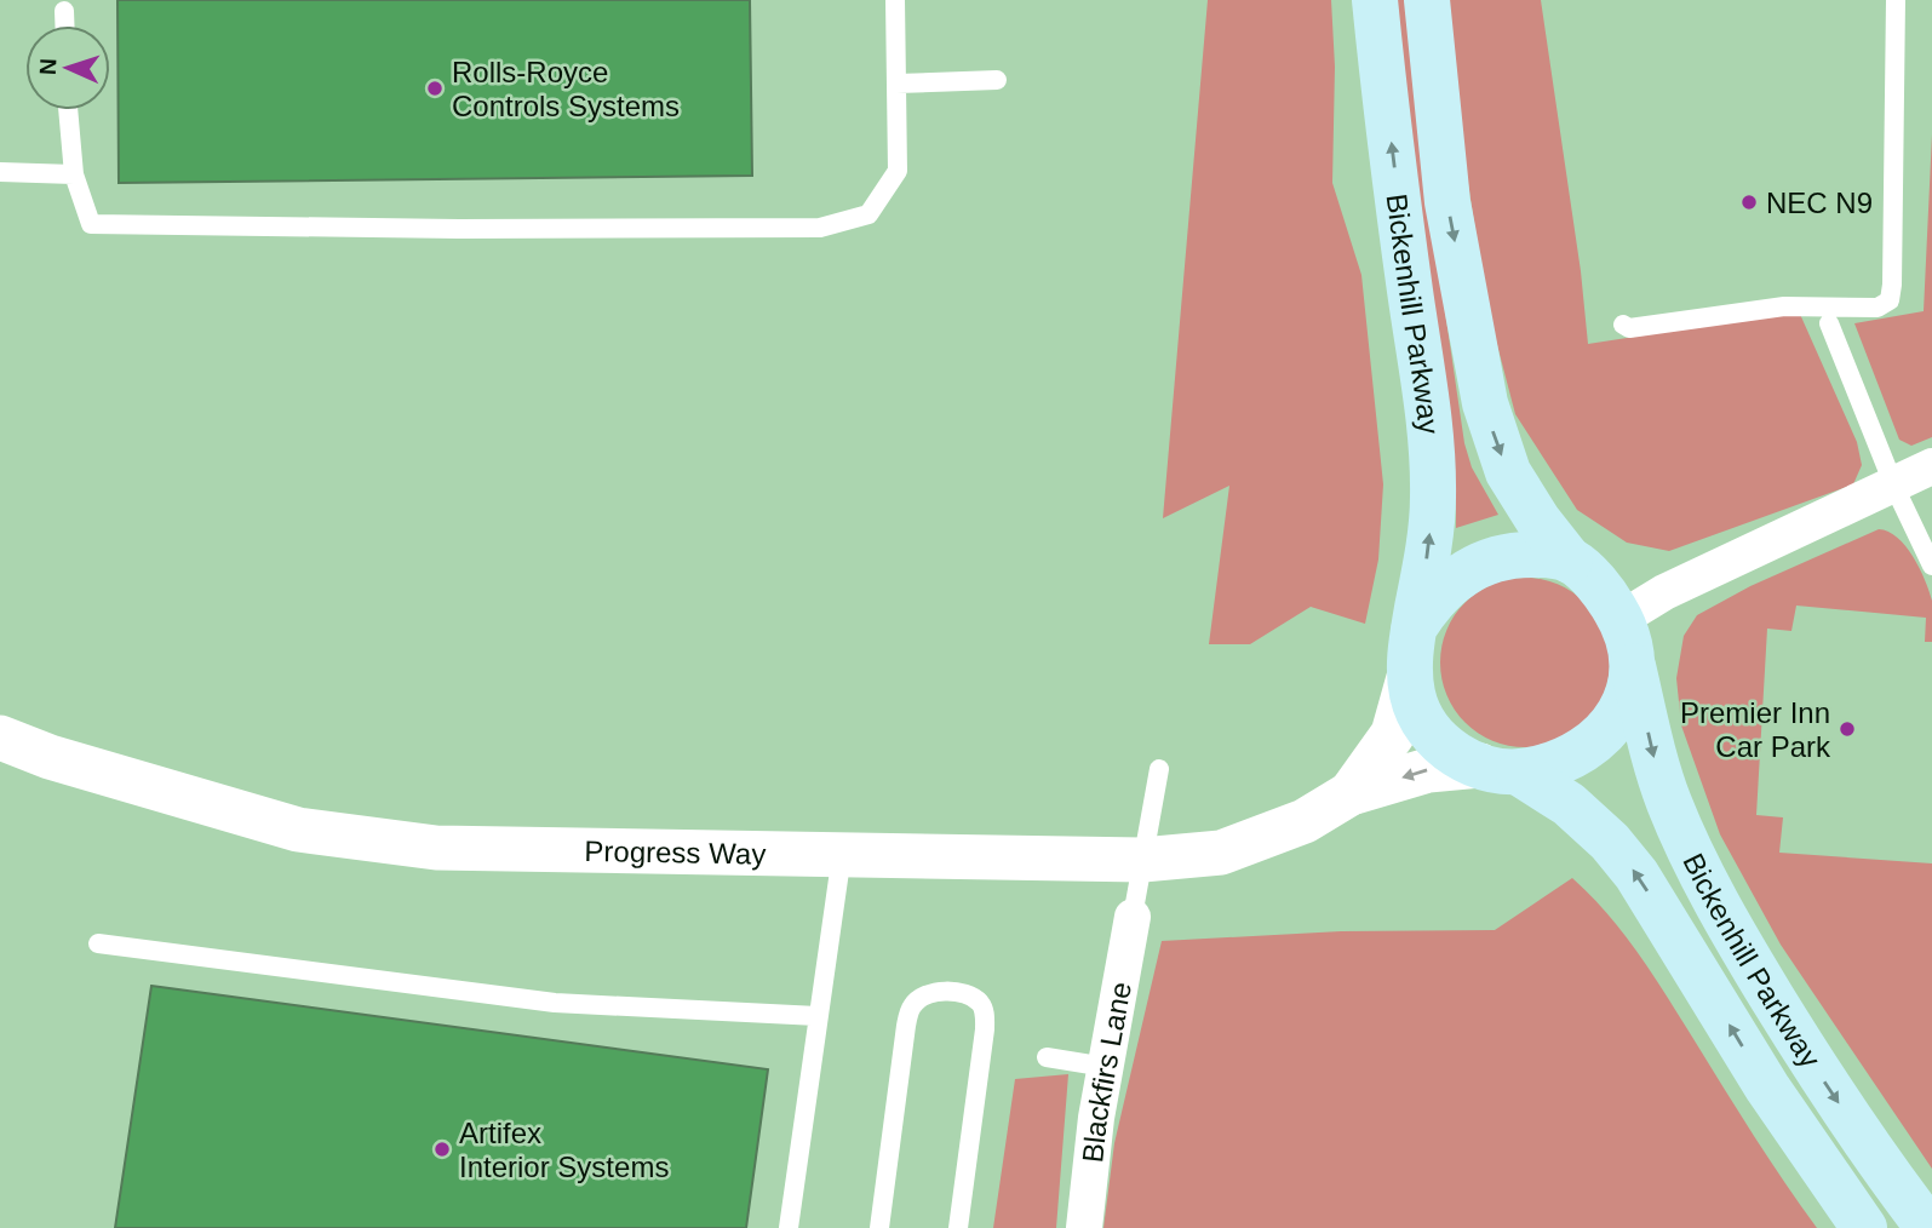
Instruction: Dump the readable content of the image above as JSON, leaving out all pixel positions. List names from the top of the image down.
{
  "streets": {
    "main road": ["Bickenhill Parkway"],
    "street": ["Progress Way", "Blackfirs Lane"]
  },
  "crossings": [
    ["Bickenhill Parkway", "Progress Way"]
  ],
  "places": [
    "Rolls-Royce Controls Systems",
    "NEC N9",
    "Premier Inn Car Park",
    "Artifex Interior Systems"
  ],
  "north": "left"
}
